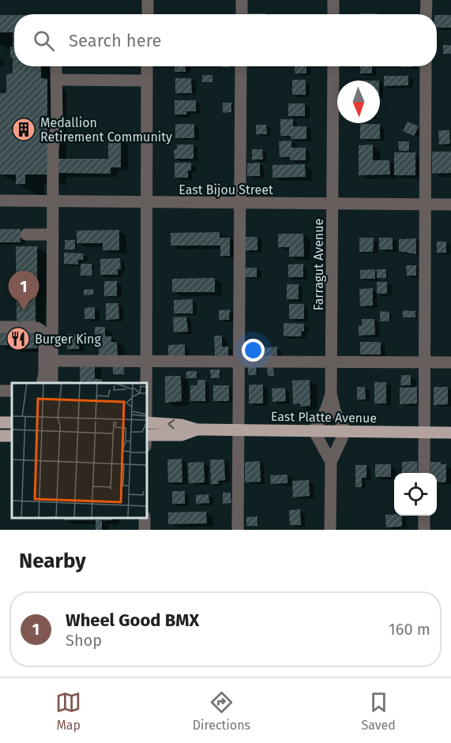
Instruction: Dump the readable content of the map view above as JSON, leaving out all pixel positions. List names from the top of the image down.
{
  "streets": {
    "main road": ["East Platte Avenue"],
    "street": ["East Bijou Street", "Farragut Avenue"]
  },
  "crossings": [
    ["East Bijou Street", "Farragut Avenue"],
    ["Farragut Avenue", "East Platte Avenue"]
  ],
  "places": {
    "building": ["Medallion Retirement Community"],
    "restaurant": ["Burger King"]
  },
  "north": "bottom",
  "page": {
    "search": "Search here",
    "pins": "1",
    "heading": "Nearby",
    "list": [
      {
        "mark": "1",
        "name": "Wheel Good BMX",
        "note": "Shop",
        "value": "160 m"
      }
    ],
    "nav": ["Map", "Directions", "Saved"]
  }
}
